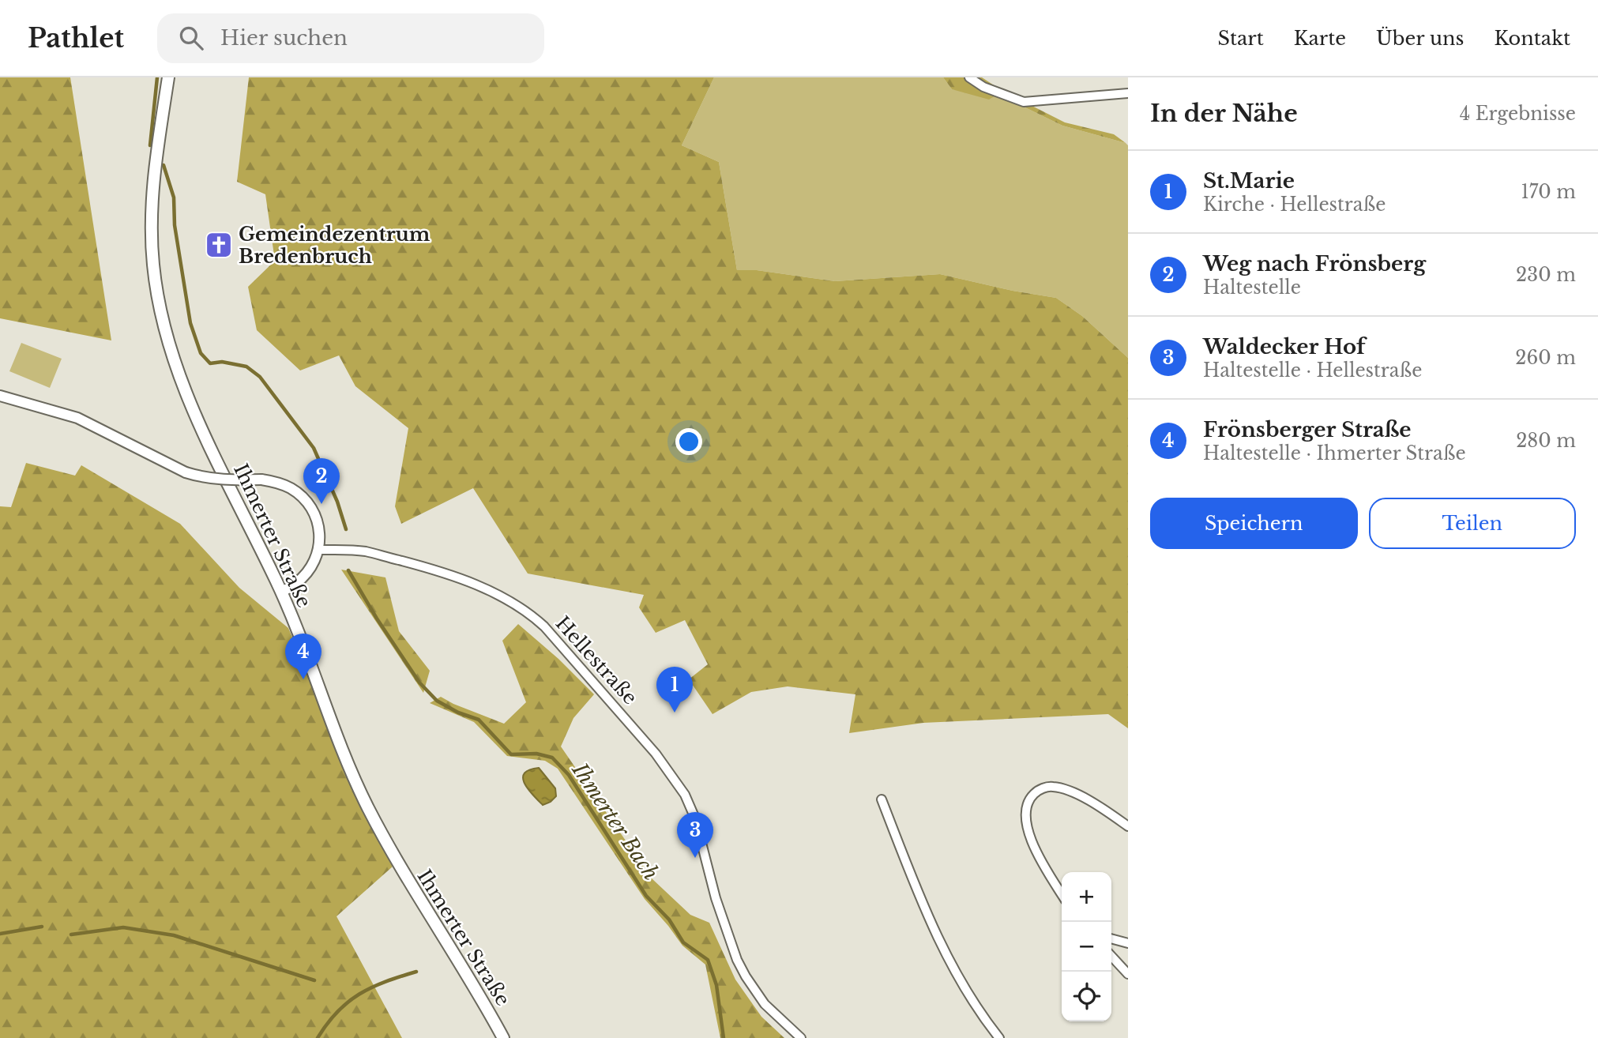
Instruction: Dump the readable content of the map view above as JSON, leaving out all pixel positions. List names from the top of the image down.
{
  "streets": {
    "main road": ["Ihmerter Straße"],
    "street": ["Hellestraße"]
  },
  "water": ["Ihmerter Bach"],
  "places": {
    "church": ["Gemeindezentrum Bredenbruch"]
  },
  "page": {
    "header": "Pathlet",
    "search": "Hier suchen",
    "nav": [
      "Start",
      "Karte",
      "Über uns",
      "Kontakt"
    ],
    "heading": ["In der Nähe", "4 Ergebnisse"],
    "list": [
      {
        "mark": "1",
        "name": "St.Marie",
        "note": "Kirche · Hellestraße",
        "value": "170 m"
      },
      {
        "mark": "2",
        "name": "Weg nach Frönsberg",
        "note": "Haltestelle",
        "value": "230 m"
      },
      {
        "mark": "3",
        "name": "Waldecker Hof",
        "note": "Haltestelle · Hellestraße",
        "value": "260 m"
      },
      {
        "mark": "4",
        "name": "Frönsberger Straße",
        "note": "Haltestelle · Ihmerter Straße",
        "value": "280 m"
      }
    ],
    "pins": [
      "2",
      "4",
      "1",
      "3"
    ],
    "buttons": ["Speichern", "Teilen"],
    "map_buttons": ["+", "−"]
  }
}
